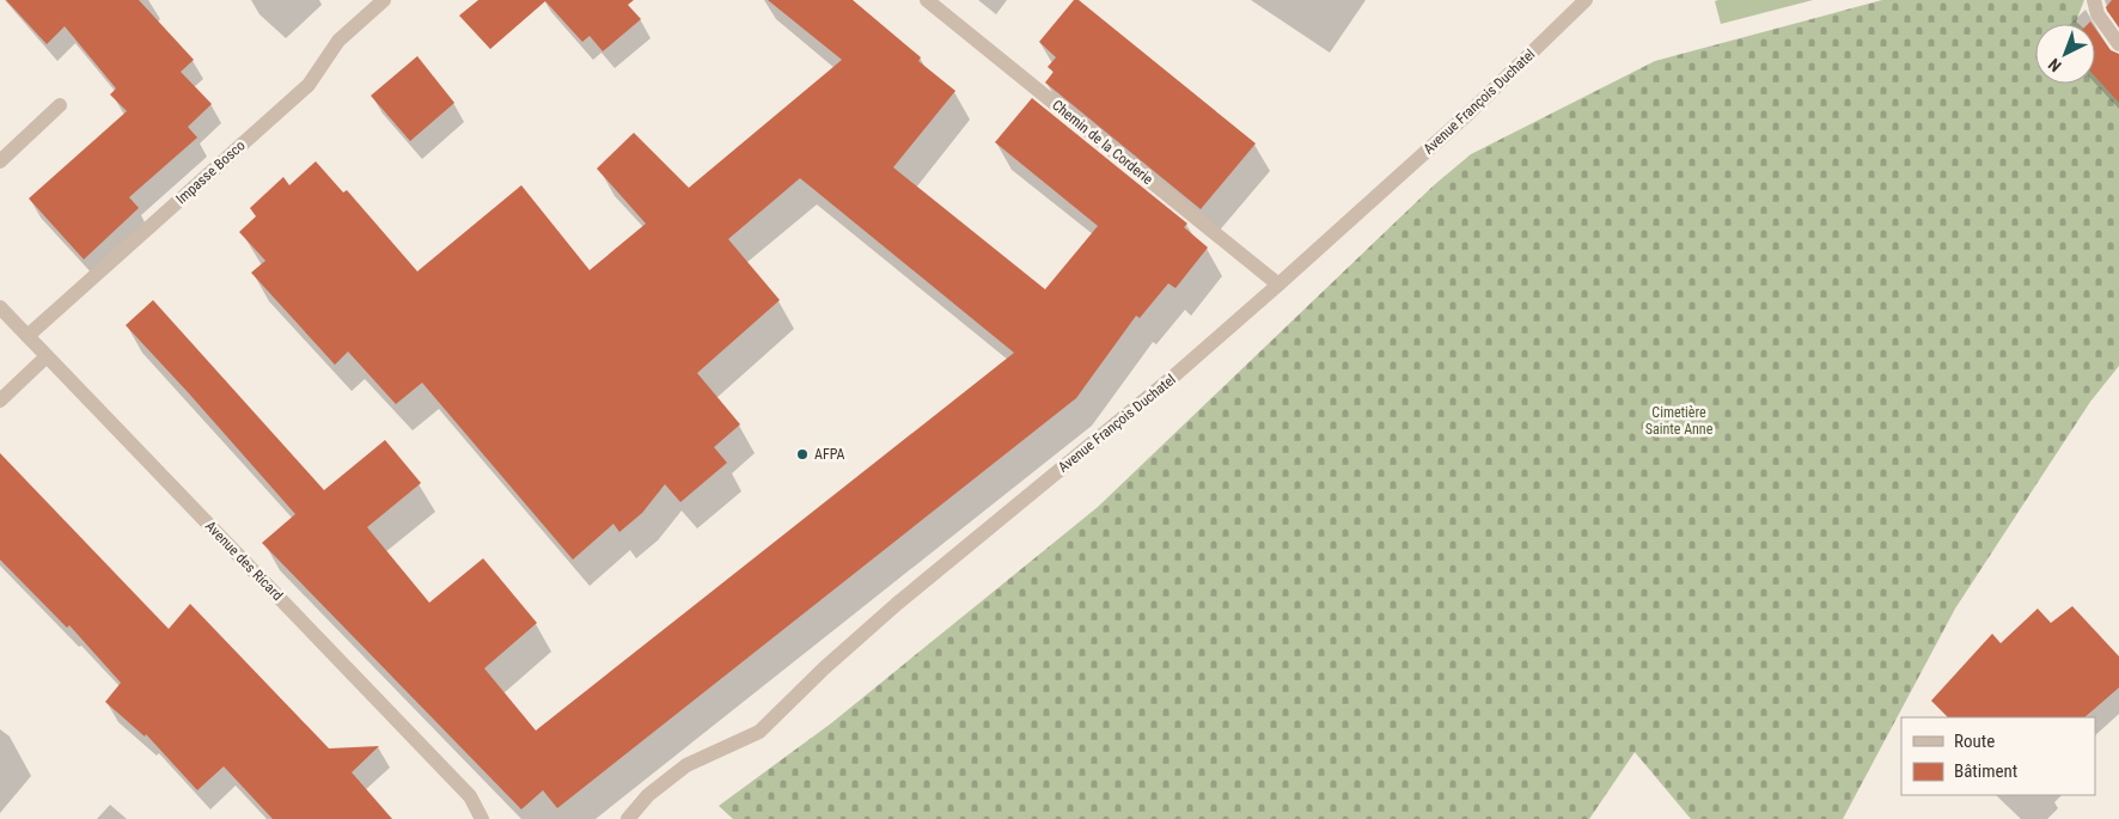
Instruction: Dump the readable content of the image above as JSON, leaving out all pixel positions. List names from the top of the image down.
{
  "streets": {
    "street": [
      "Avenue François Duchatel",
      "Chemin de la Corderie",
      "Impasse Bosco",
      "Avenue des Ricard"
    ]
  },
  "crossings": [
    ["Avenue François Duchatel", "Chemin de la Corderie"],
    ["Impasse Bosco", "Avenue des Ricard"]
  ],
  "parks": ["Cimetière Sainte Anne"],
  "places": ["AFPA"],
  "legend": ["Route", "Bâtiment"],
  "north": "bottom left"
}
